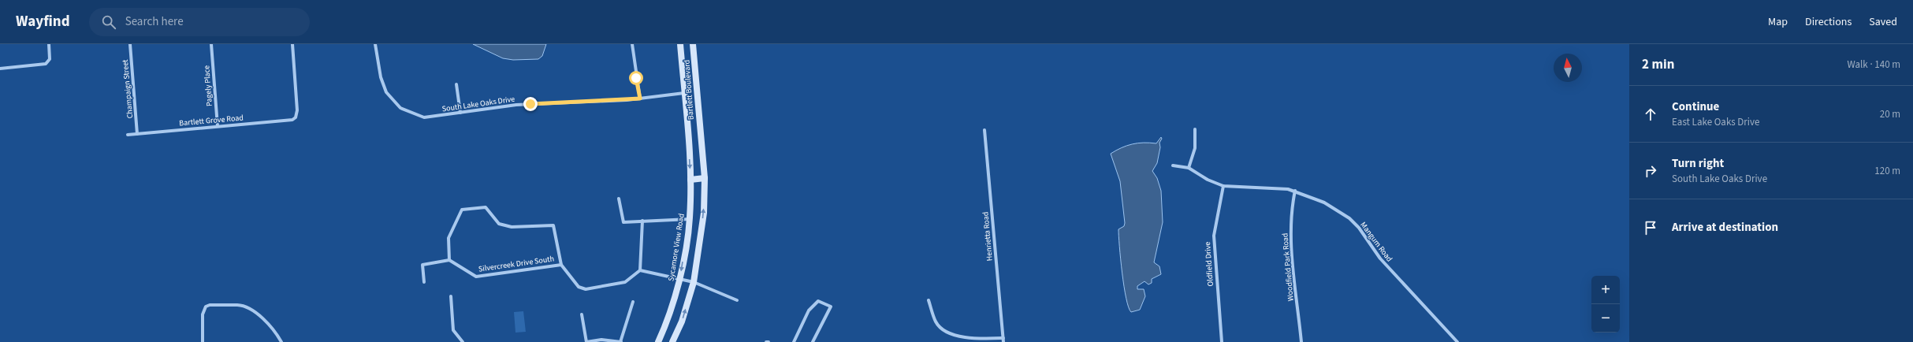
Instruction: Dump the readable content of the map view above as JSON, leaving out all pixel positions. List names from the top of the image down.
{
  "streets": {
    "main road": ["Bartlett Boulevard", "Sycamore View Road"],
    "street": [
      "Pagely Place",
      "Champaign Street",
      "South Lake Oaks Drive",
      "Bartlett Grove Road",
      "Henrietta Road",
      "Mangum Road",
      "Silvercreek Drive South",
      "Oldfield Drive",
      "Woodfield Park Road"
    ]
  },
  "crossings": [
    ["Pagely Place", "Bartlett Grove Road"],
    ["Champaign Street", "Bartlett Grove Road"],
    ["Bartlett Boulevard", "South Lake Oaks Drive"],
    ["Bartlett Boulevard", "Sycamore View Road"],
    ["Mangum Road", "Oldfield Drive"],
    ["Mangum Road", "Woodfield Park Road"]
  ],
  "north": "top",
  "page": {
    "header": "Wayfind",
    "search": "Search here",
    "nav": ["Map", "Directions", "Saved"],
    "heading": ["2 min", "Walk · 140 m"],
    "list": [
      ["Continue", "East Lake Oaks Drive", "20 m"],
      ["Turn right", "South Lake Oaks Drive", "120 m"],
      "Arrive at destination"
    ],
    "map_buttons": ["+", "−"]
  }
}
